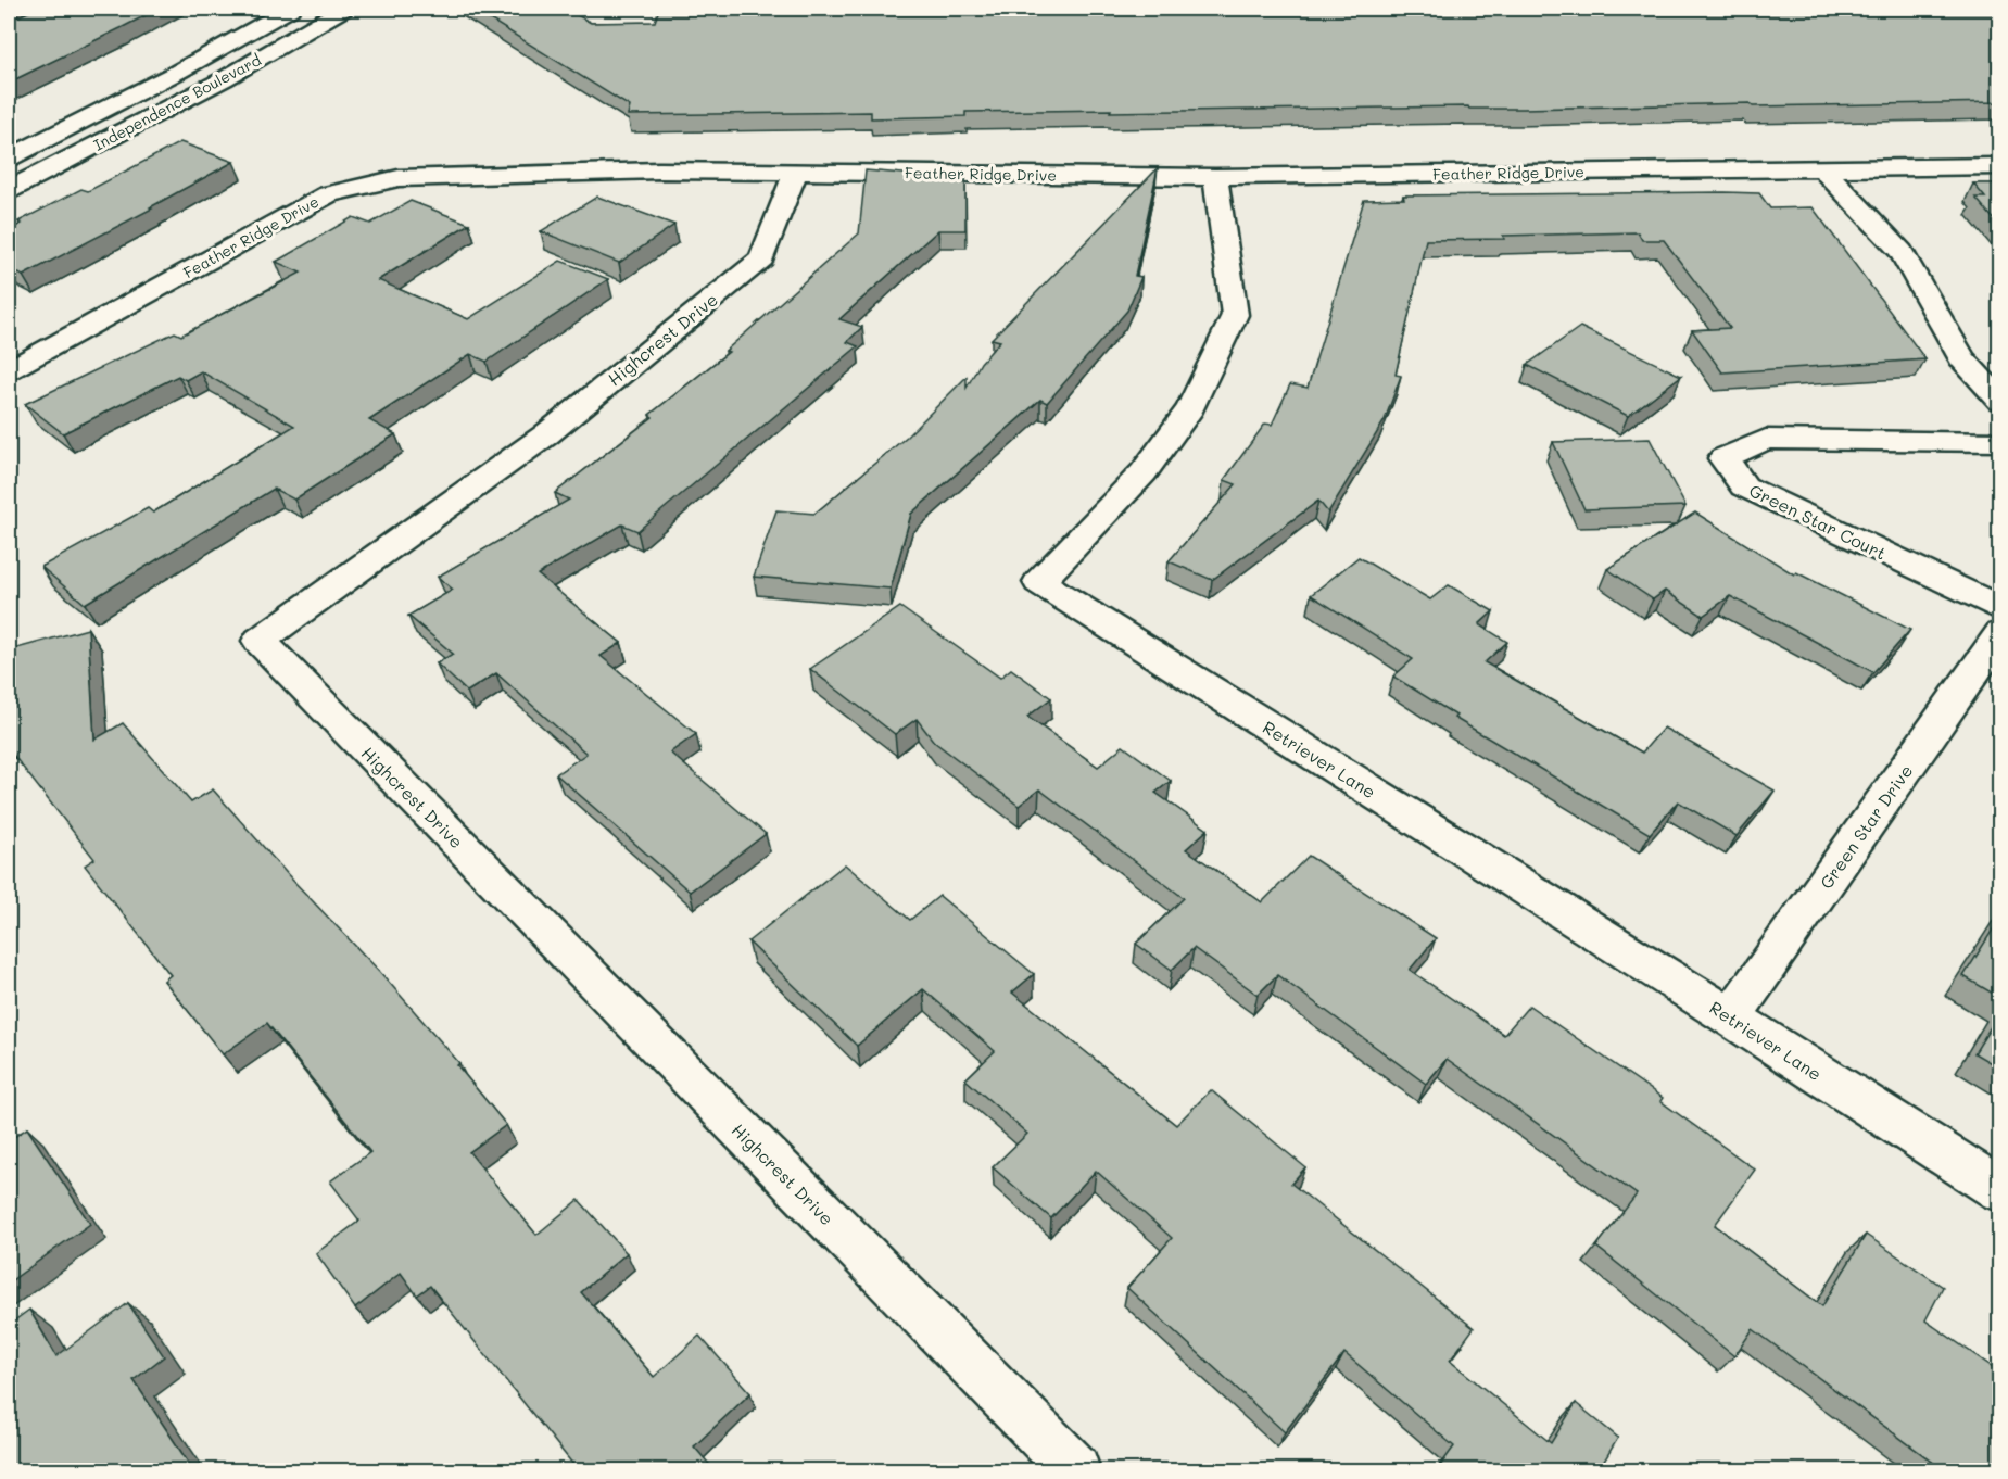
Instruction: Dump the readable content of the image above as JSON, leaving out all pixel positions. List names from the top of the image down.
{
  "streets": {
    "street": [
      "Independence Boulevard",
      "Feather Ridge Drive",
      "Highcrest Drive",
      "Green Star Court",
      "Retriever Lane",
      "Green Star Drive"
    ]
  },
  "crossings": [
    ["Feather Ridge Drive", "Highcrest Drive"],
    ["Feather Ridge Drive", "Retriever Lane"],
    ["Retriever Lane", "Green Star Drive"]
  ]
}
